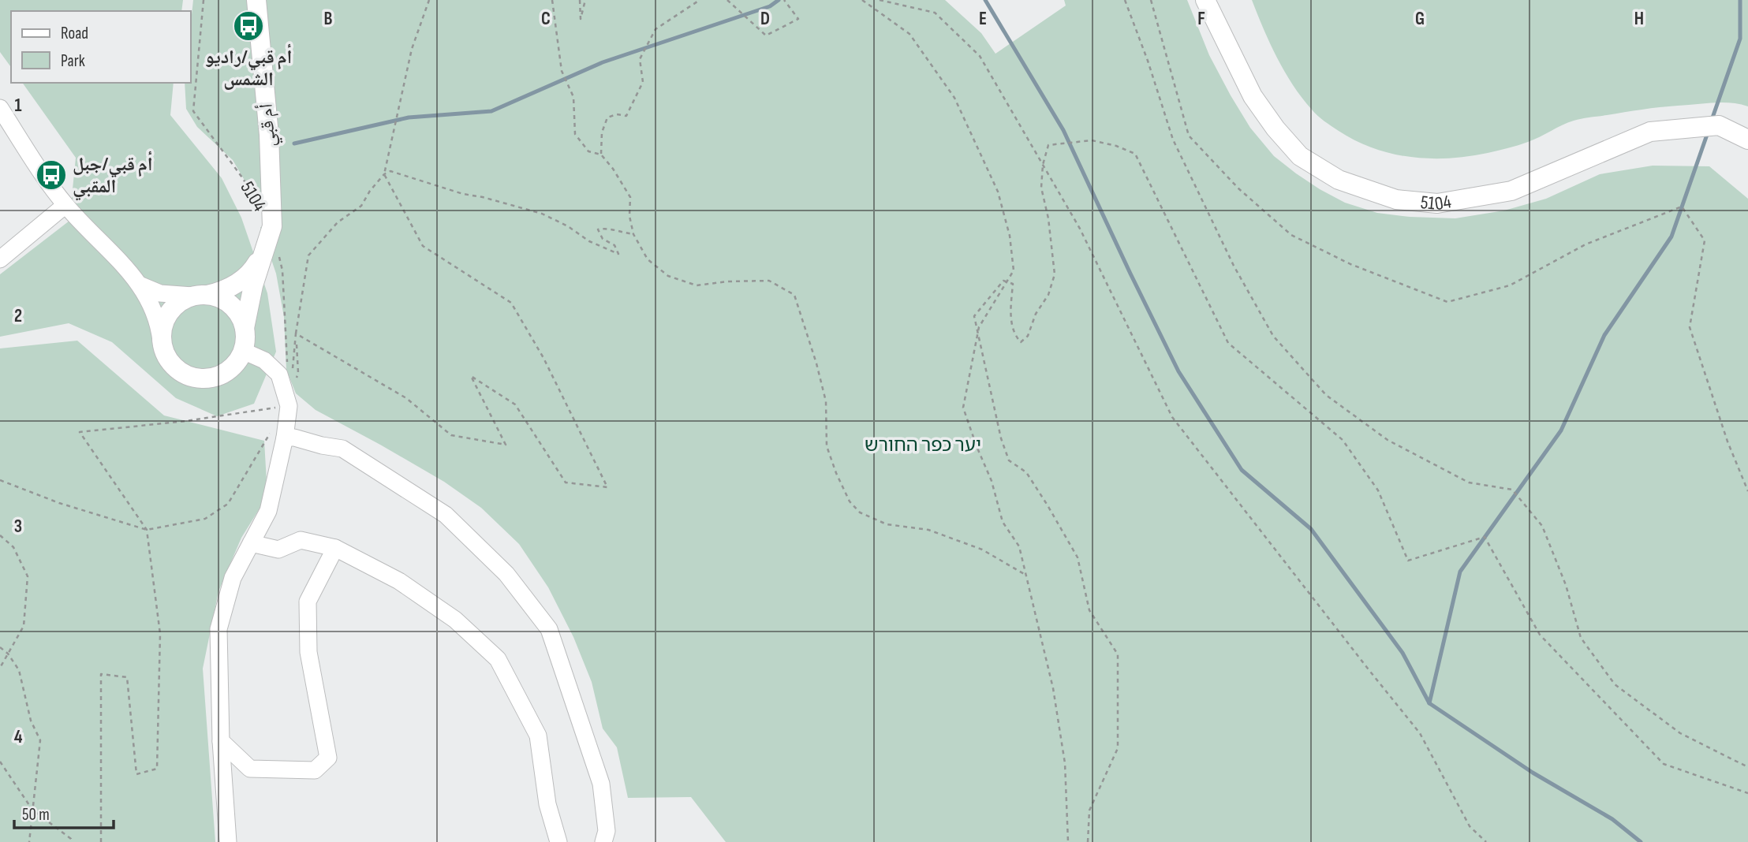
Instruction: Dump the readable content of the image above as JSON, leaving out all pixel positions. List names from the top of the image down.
{
  "streets": {
    "street": ["أم قبي", "5104"]
  },
  "parks": ["יער כפר החורש"],
  "places": {
    "bus stop": ["أم قبي/راديو الشمس", "أم قبي/جبل المقبي"]
  },
  "legend": ["Road", "Park"],
  "scale_bar": "50 m",
  "grid": {
    "columns": [
      "B",
      "C",
      "D",
      "E",
      "F",
      "G",
      "H"
    ],
    "rows": [
      "1",
      "2",
      "3",
      "4"
    ]
  }
}
